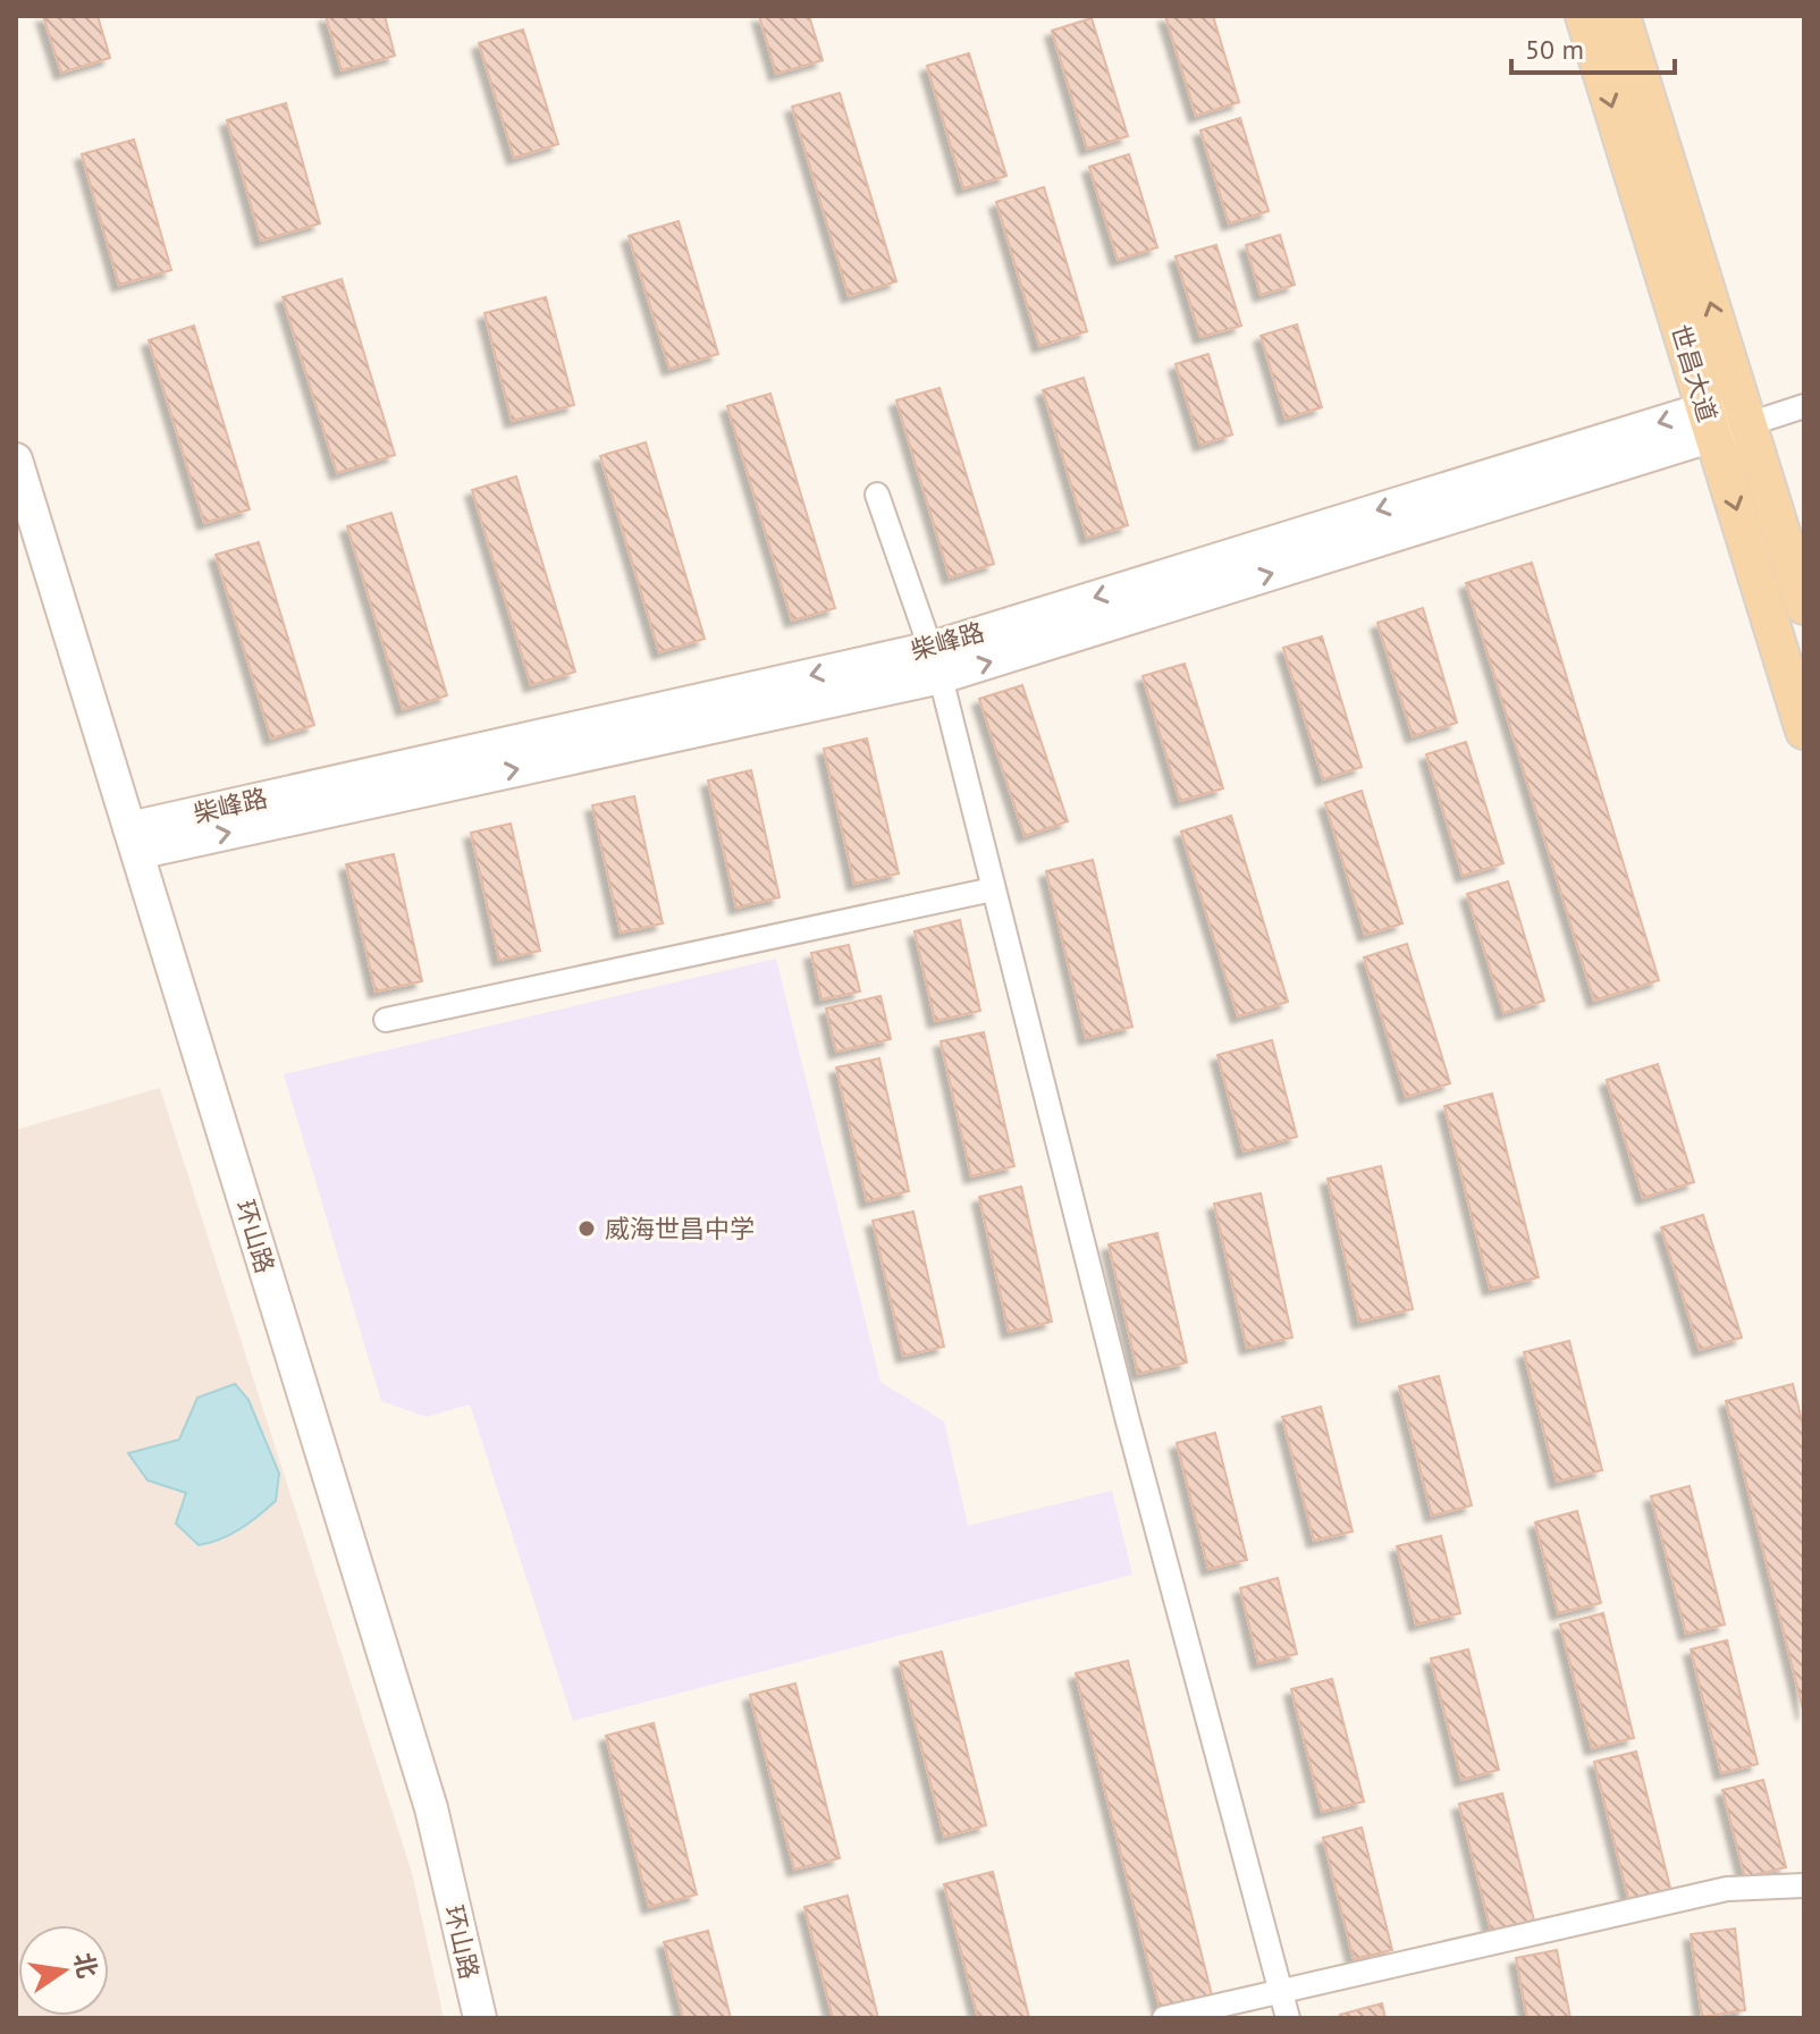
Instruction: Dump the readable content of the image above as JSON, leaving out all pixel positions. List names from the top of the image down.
{
  "streets": {
    "main road": ["世昌大道"],
    "street": ["柴峰路", "环山路"]
  },
  "crossings": [
    ["世昌大道", "柴峰路"],
    ["柴峰路", "环山路"]
  ],
  "places": ["威海世昌中学"],
  "scale_bar": "50 m",
  "north": "right"
}
